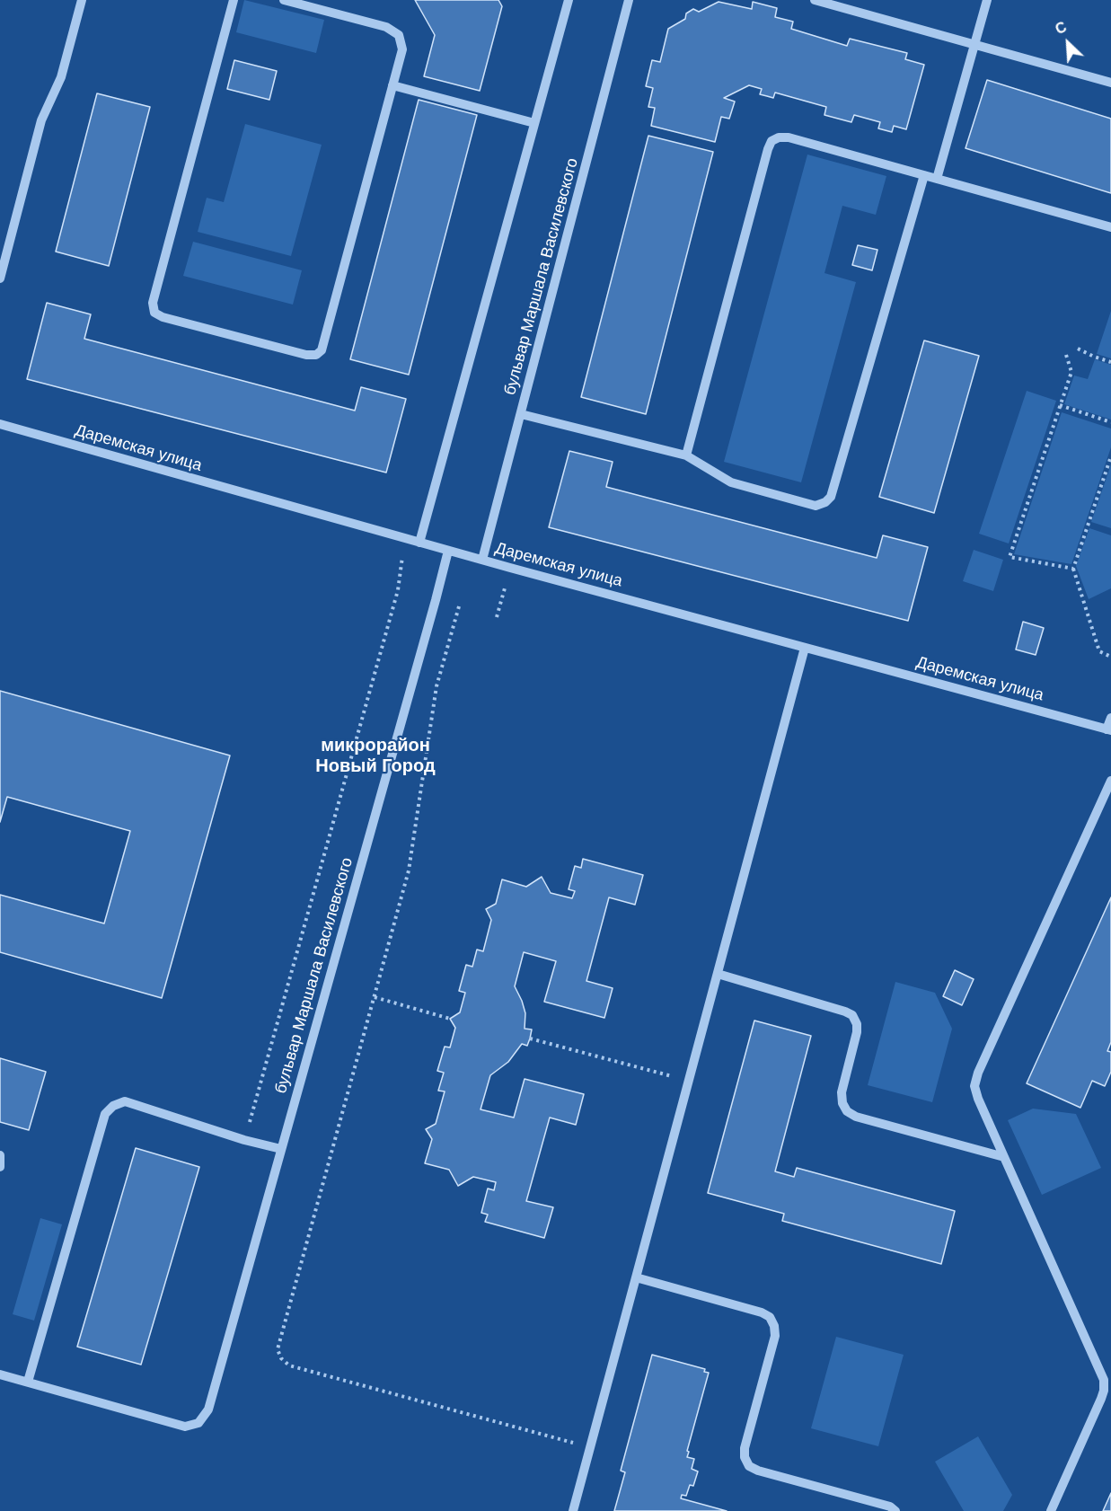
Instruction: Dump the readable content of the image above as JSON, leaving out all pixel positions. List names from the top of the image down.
{
  "streets": {
    "street": ["бульвар Маршала Василевского", "Даремская улица"]
  },
  "crossings": [
    ["бульвар Маршала Василевского", "Даремская улица"]
  ],
  "districts": ["микрорайон Новый Город"],
  "north": "top left"
}
